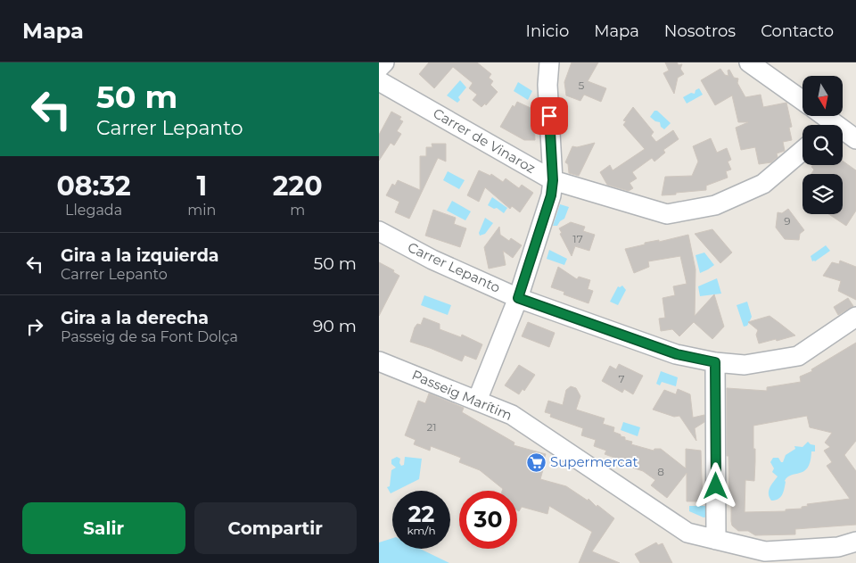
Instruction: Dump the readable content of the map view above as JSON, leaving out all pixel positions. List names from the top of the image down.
{
  "streets": {
    "street": ["Carrer de Vinaroz", "Carrer Lepanto", "Passeig Marítim"]
  },
  "places": {
    "supermarket": ["Supermercat"]
  },
  "house_numbers": [
    "5",
    "9",
    "17",
    "7",
    "21",
    "8"
  ],
  "north": "bottom",
  "page": {
    "header": "Mapa",
    "nav": [
      "Inicio",
      "Mapa",
      "Nosotros",
      "Contacto"
    ],
    "turn": ["50 m", "Carrer Lepanto"],
    "eta": [
      "08:32",
      "Llegada",
      "1",
      "min",
      "220",
      "m"
    ],
    "list": [
      {
        "name": "Gira a la izquierda",
        "note": "Carrer Lepanto",
        "value": "50 m"
      },
      {
        "name": "Gira a la derecha",
        "note": "Passeig de sa Font Dolça",
        "value": "90 m"
      }
    ],
    "speed": "22 km/h",
    "limit": "30",
    "buttons": ["Salir", "Compartir"]
  }
}
